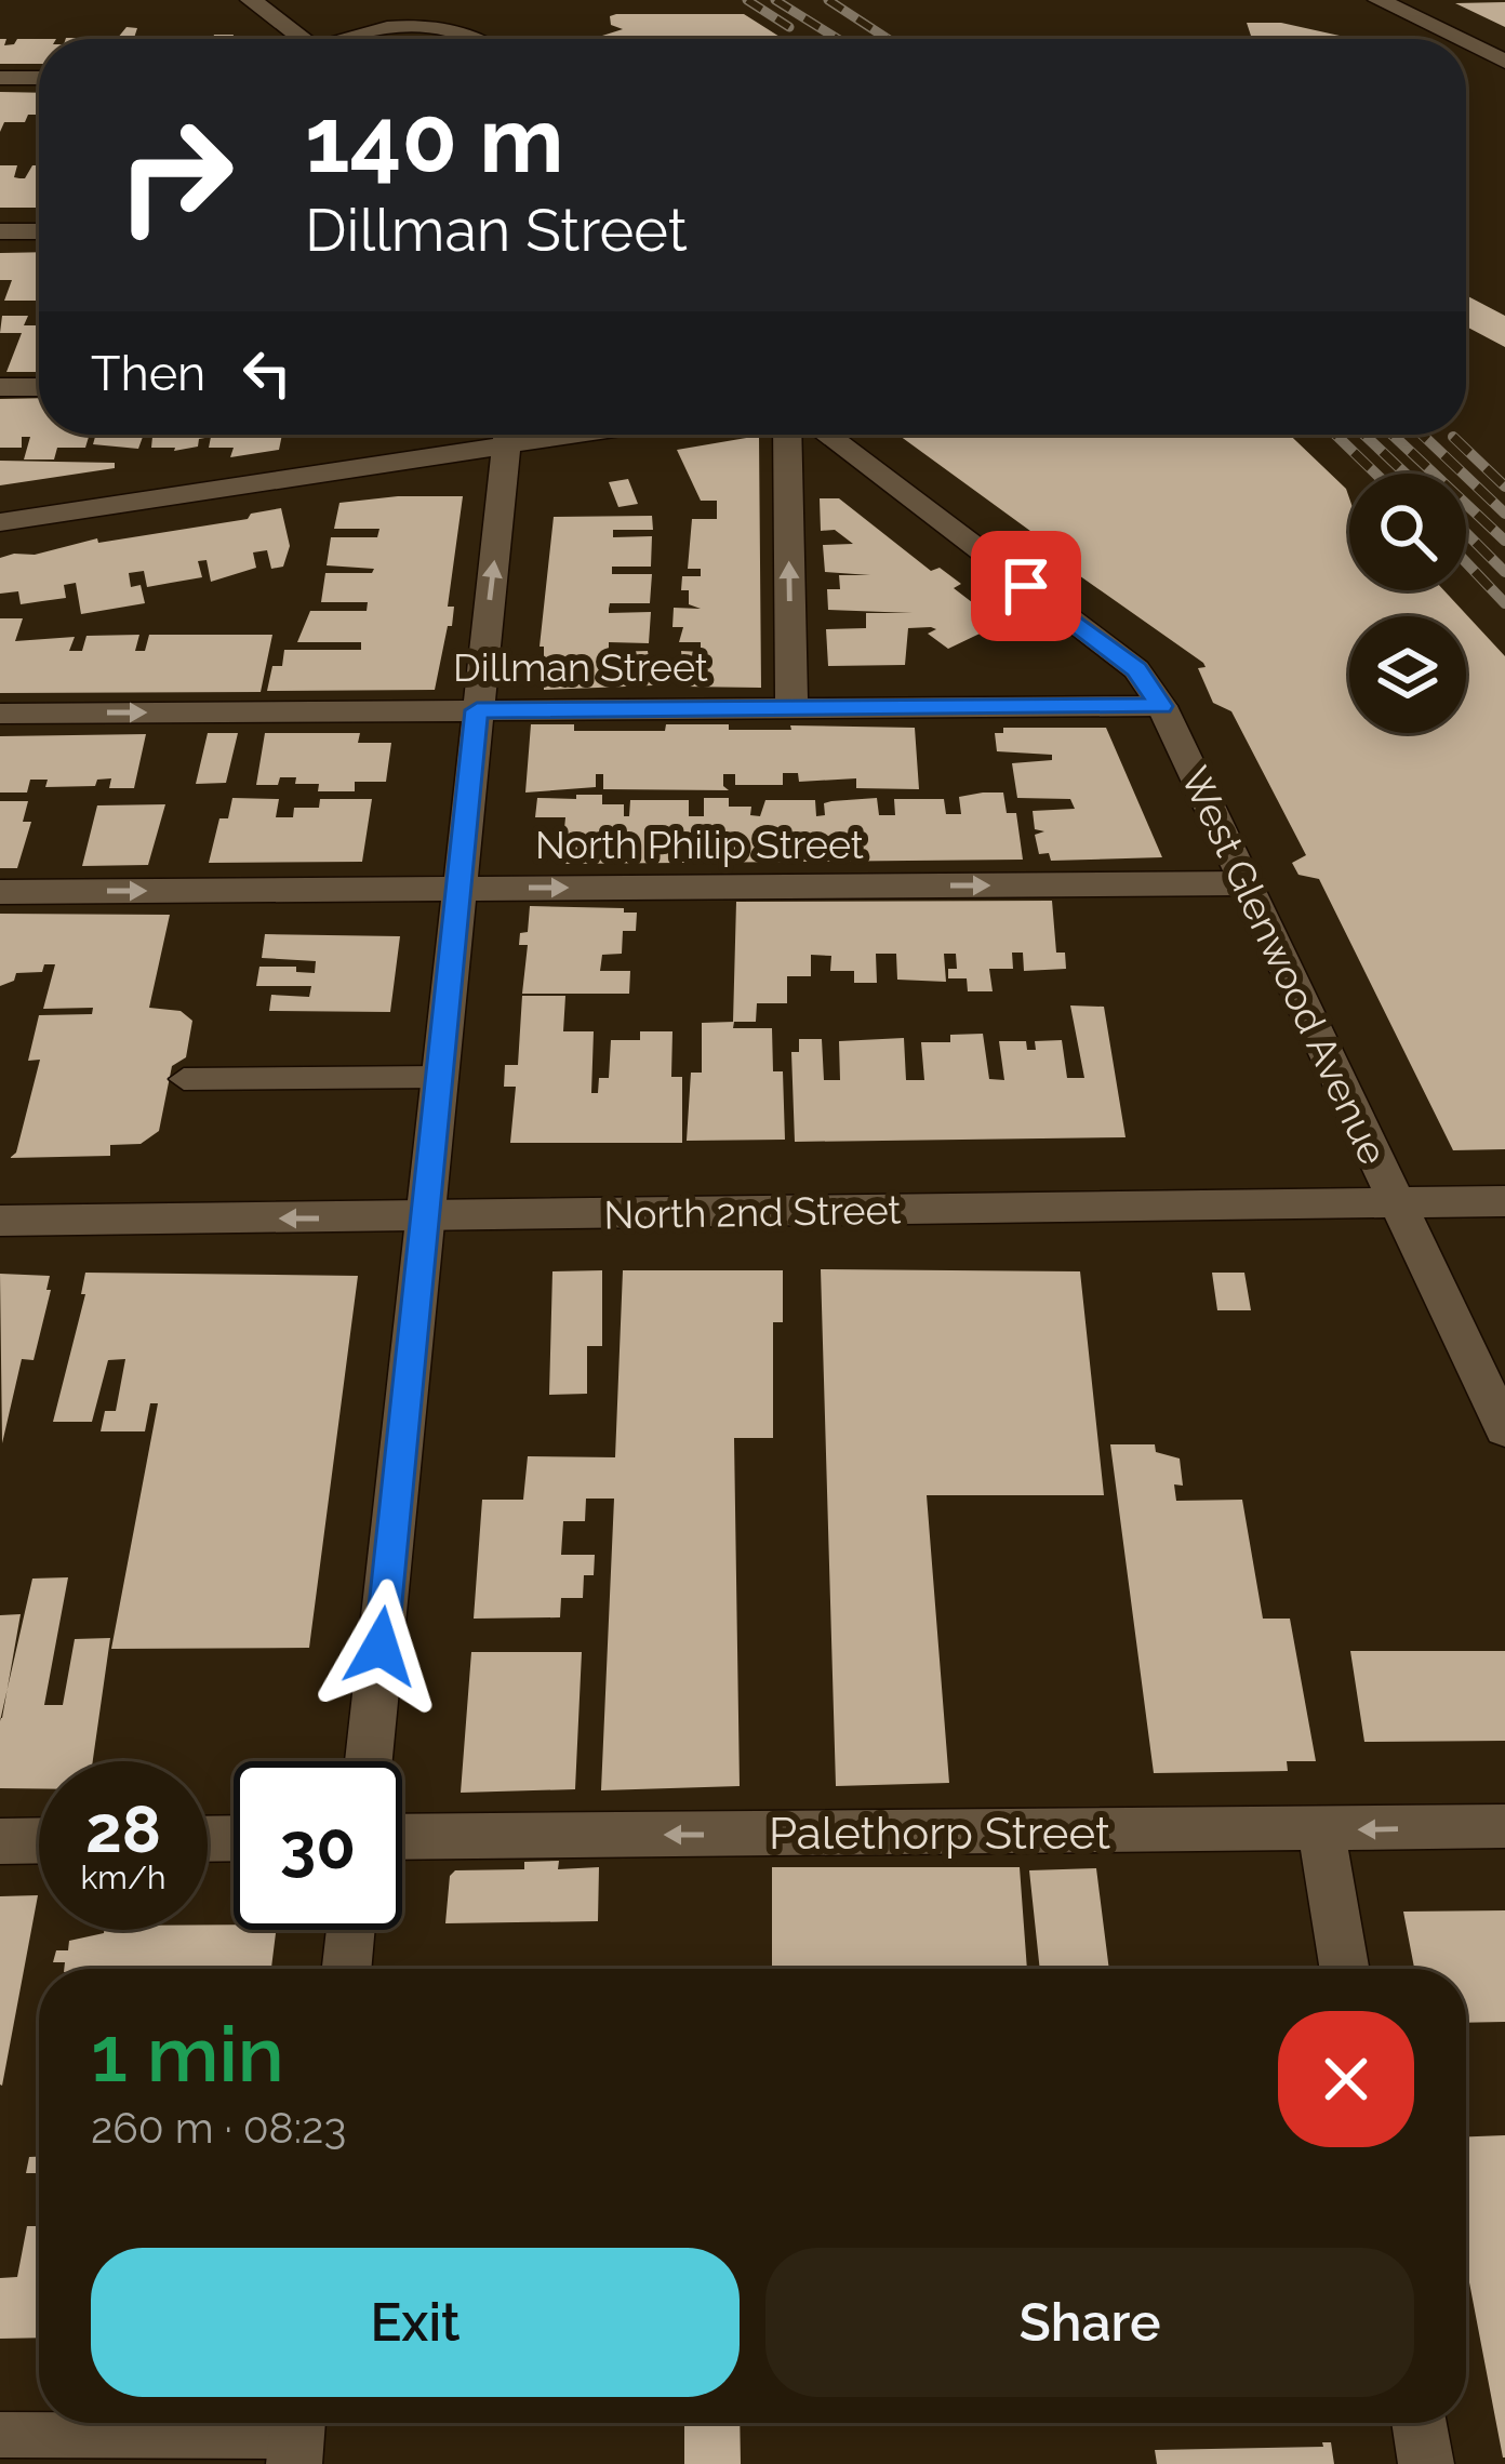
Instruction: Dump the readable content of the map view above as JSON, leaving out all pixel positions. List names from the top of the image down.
{
  "streets": {
    "street": [
      "Dillman Street",
      "North Philip Street",
      "West Glenwood Avenue",
      "North 2nd Street",
      "Palethorp Street"
    ]
  },
  "crossings": [
    ["Dillman Street", "West Glenwood Avenue"],
    ["North Philip Street", "West Glenwood Avenue"],
    ["West Glenwood Avenue", "North 2nd Street"]
  ],
  "one_way": ["North Philip Street", "Palethorp Street"],
  "page": {
    "turn": ["140 m", "Dillman Street"],
    "then": "Then",
    "speed": "28 km/h",
    "limit": "30",
    "heading": ["1 min", "260 m · 08:23"],
    "buttons": ["Exit", "Share"]
  }
}
